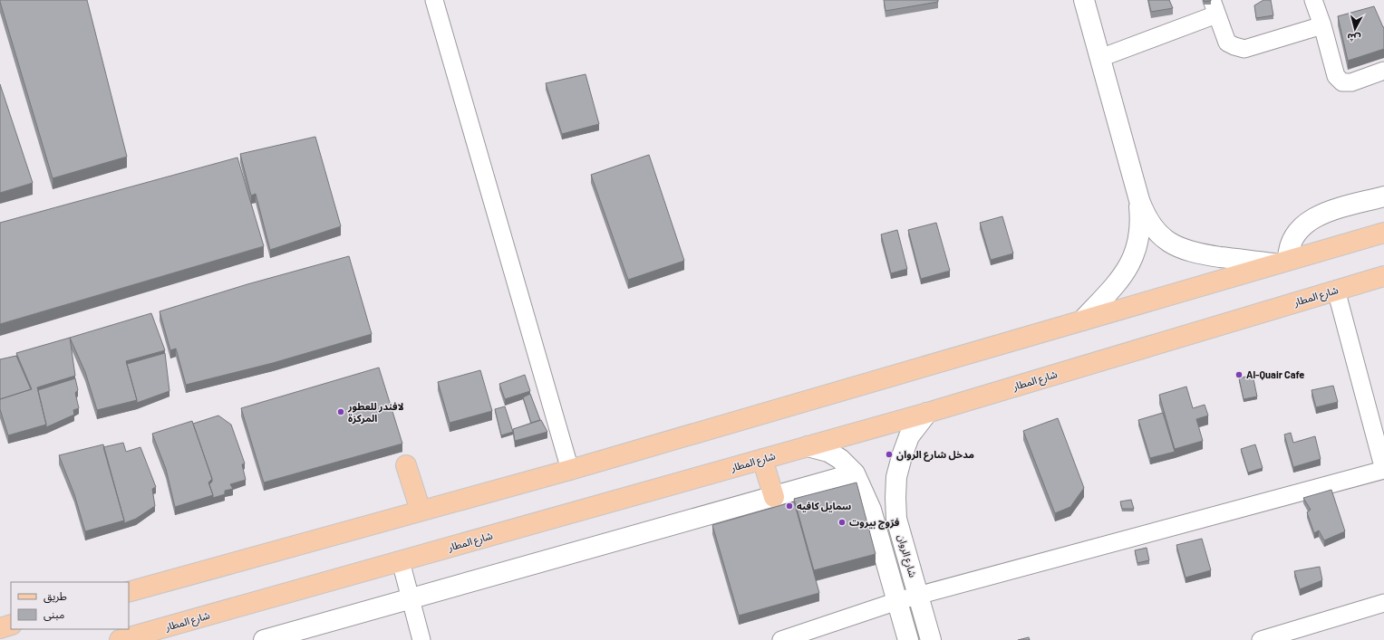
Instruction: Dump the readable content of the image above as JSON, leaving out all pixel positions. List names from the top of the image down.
{
  "streets": {
    "main road": ["شارع المطار"],
    "street": ["شارع الروان"]
  },
  "crossings": [
    ["شارع المطار", "شارع الروان"]
  ],
  "places": [
    "Al-Quair Cafe",
    "لافندر للعطور المركزة",
    "مدخل شارع الروان",
    "سمايل كافيه",
    "فرّوج بيروت"
  ],
  "legend": ["طريق", "مبنى"],
  "north": "bottom"
}
